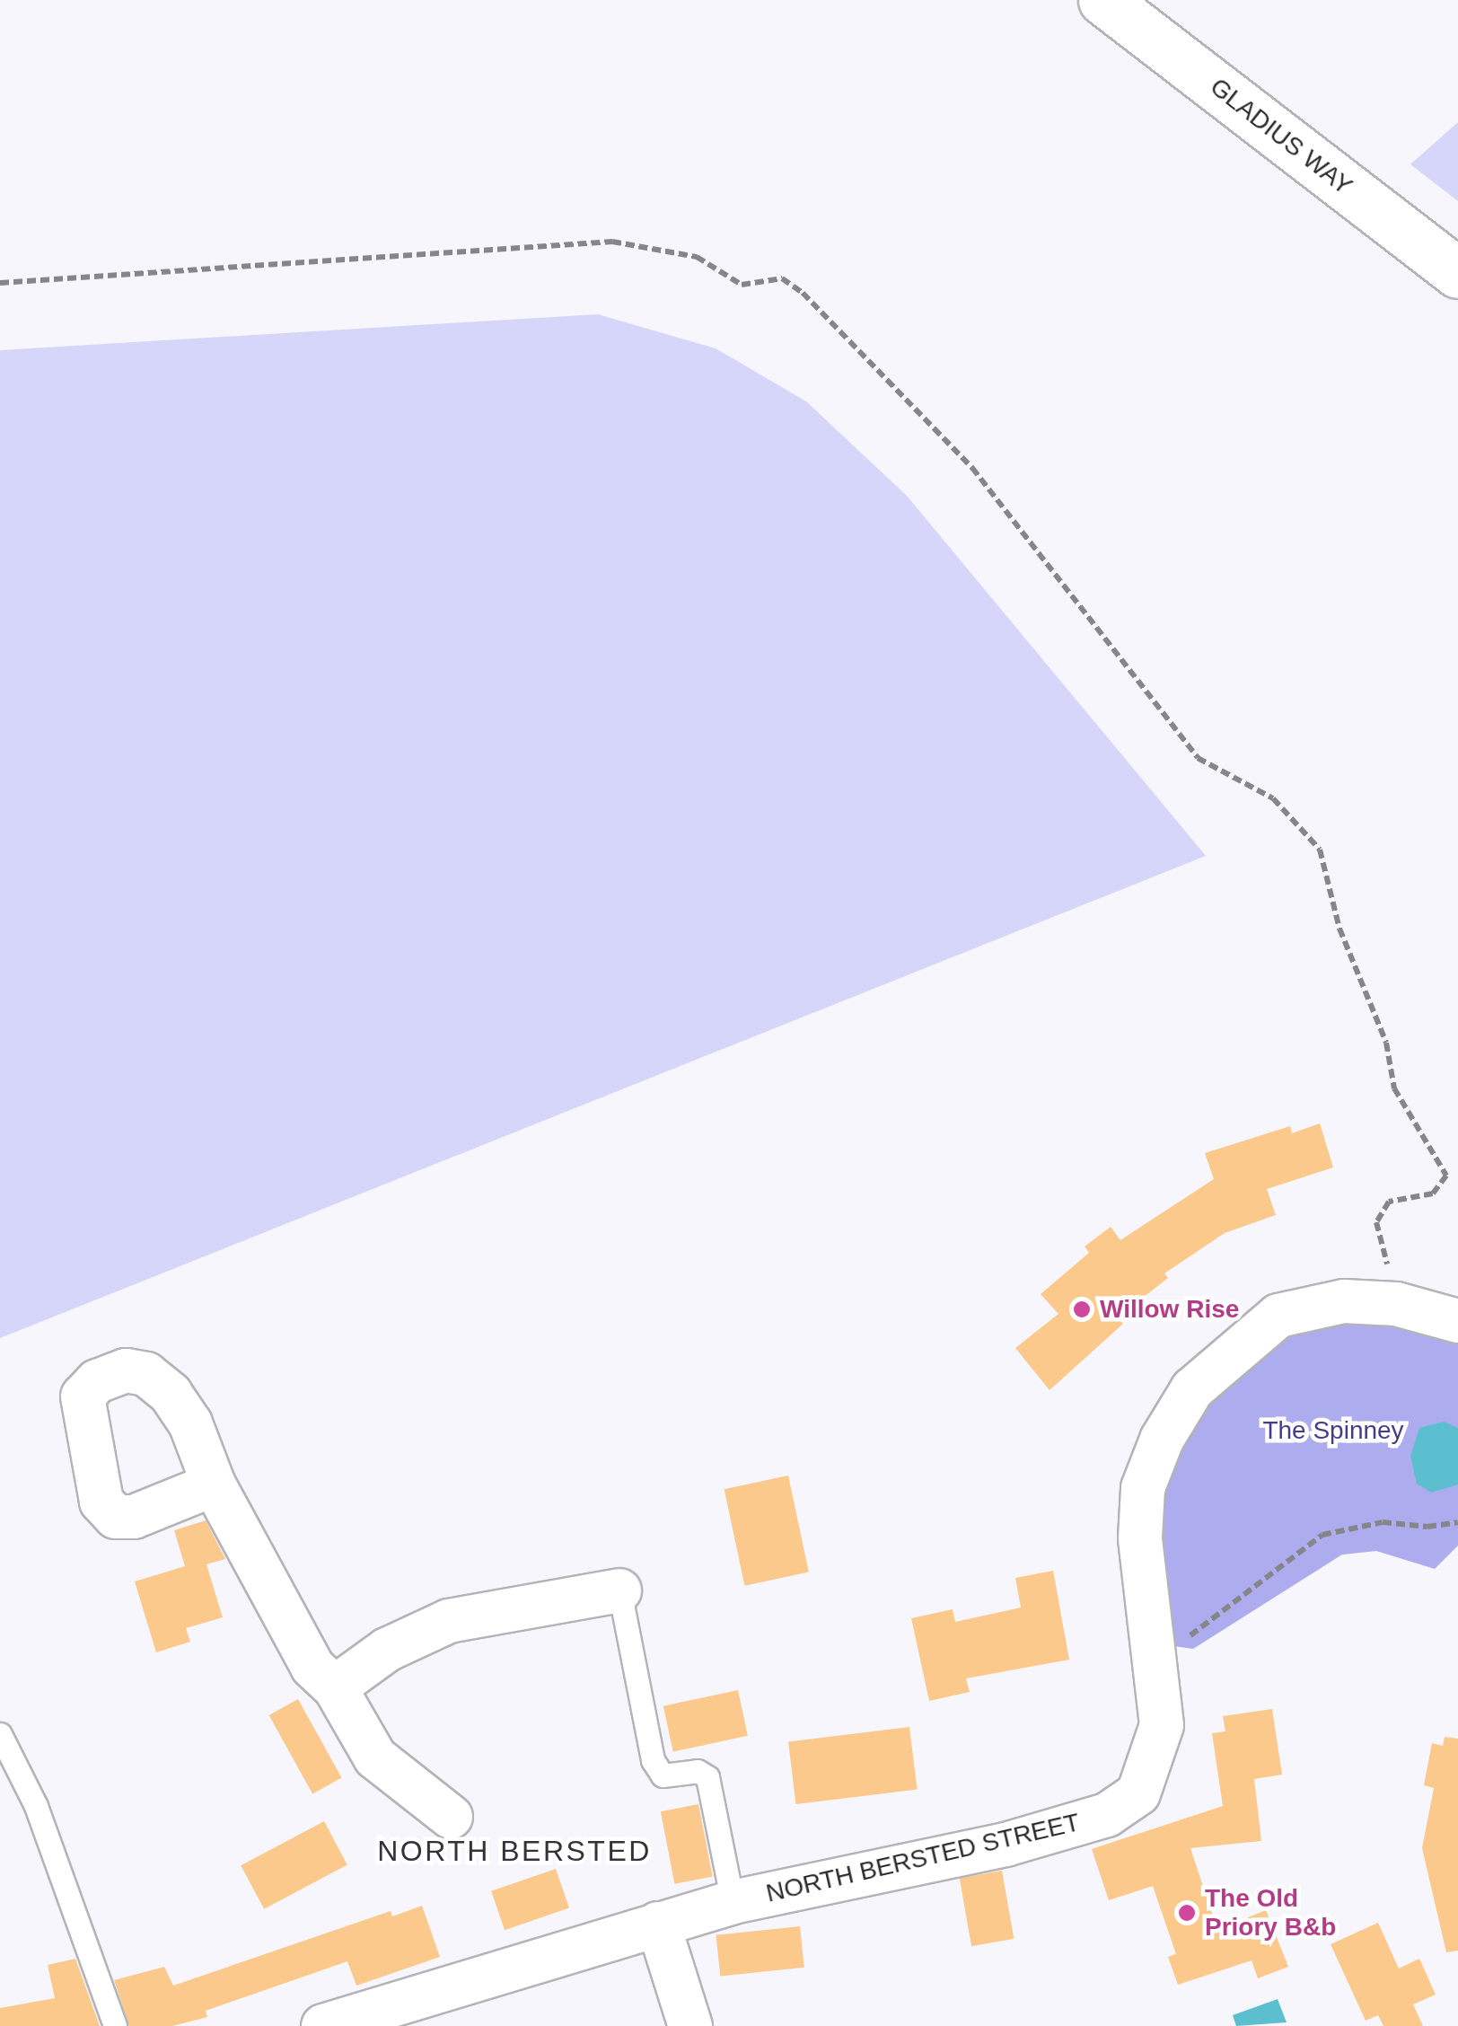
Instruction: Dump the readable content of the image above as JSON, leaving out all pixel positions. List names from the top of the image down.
{
  "streets": {
    "highway": ["GLADIUS WAY"],
    "street": ["NORTH BERSTED STREET"]
  },
  "districts": ["NORTH BERSTED"],
  "parks": ["The Spinney"],
  "places": ["Willow Rise", "The Old Priory B&b"]
}
